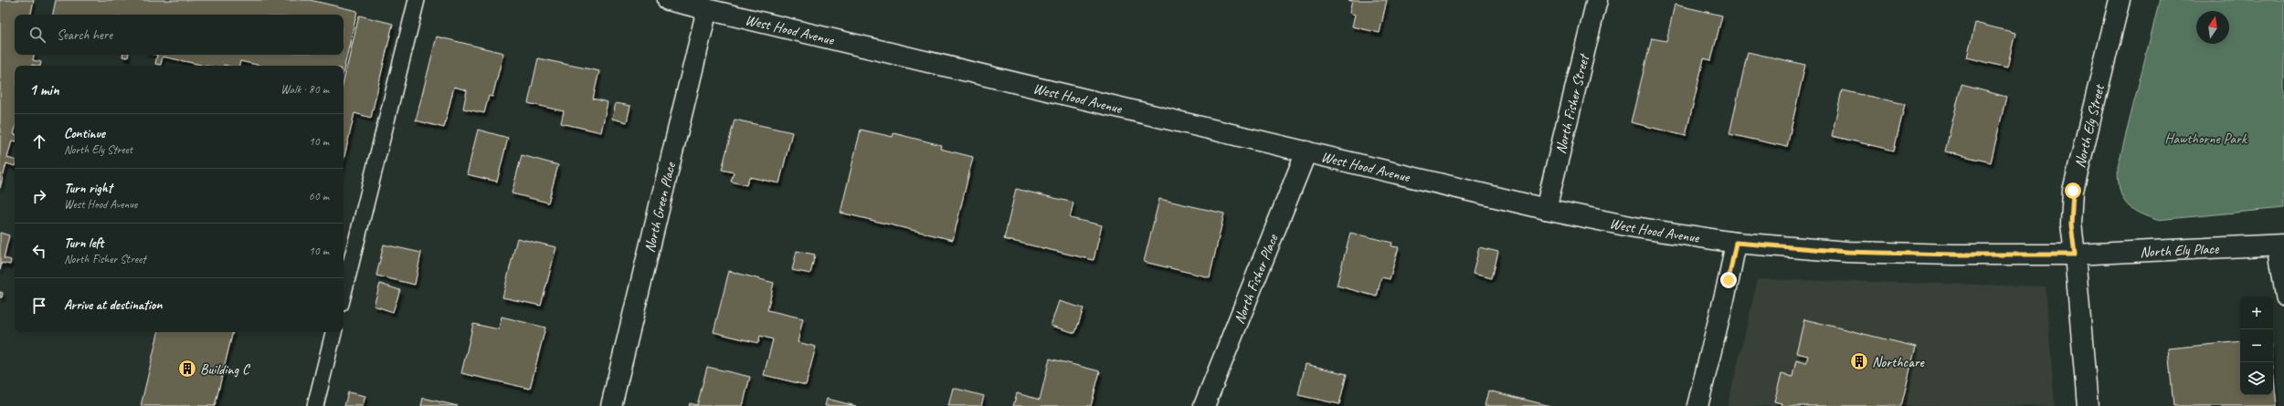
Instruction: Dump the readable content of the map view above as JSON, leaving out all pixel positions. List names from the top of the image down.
{
  "streets": {
    "street": [
      "West Hood Avenue",
      "North Fisher Street",
      "North Ely Street",
      "North Green Place",
      "North Ely Place",
      "North Fisher Place"
    ]
  },
  "crossings": [
    ["West Hood Avenue", "North Fisher Street"],
    ["West Hood Avenue", "North Ely Street"],
    ["West Hood Avenue", "North Green Place"],
    ["West Hood Avenue", "North Ely Place"],
    ["West Hood Avenue", "North Fisher Place"],
    ["North Ely Street", "North Ely Place"]
  ],
  "parks": ["Hawthorne Park"],
  "places": {
    "building": ["Northcare", "Building C"]
  },
  "north": "top",
  "page": {
    "search": "Search here",
    "heading": ["1 min", "Walk · 80 m"],
    "list": [
      ["Continue", "North Ely Street", "10 m"],
      ["Turn right", "West Hood Avenue", "60 m"],
      ["Turn left", "North Fisher Street", "10 m"],
      "Arrive at destination"
    ],
    "map_buttons": ["+", "−"]
  }
}
